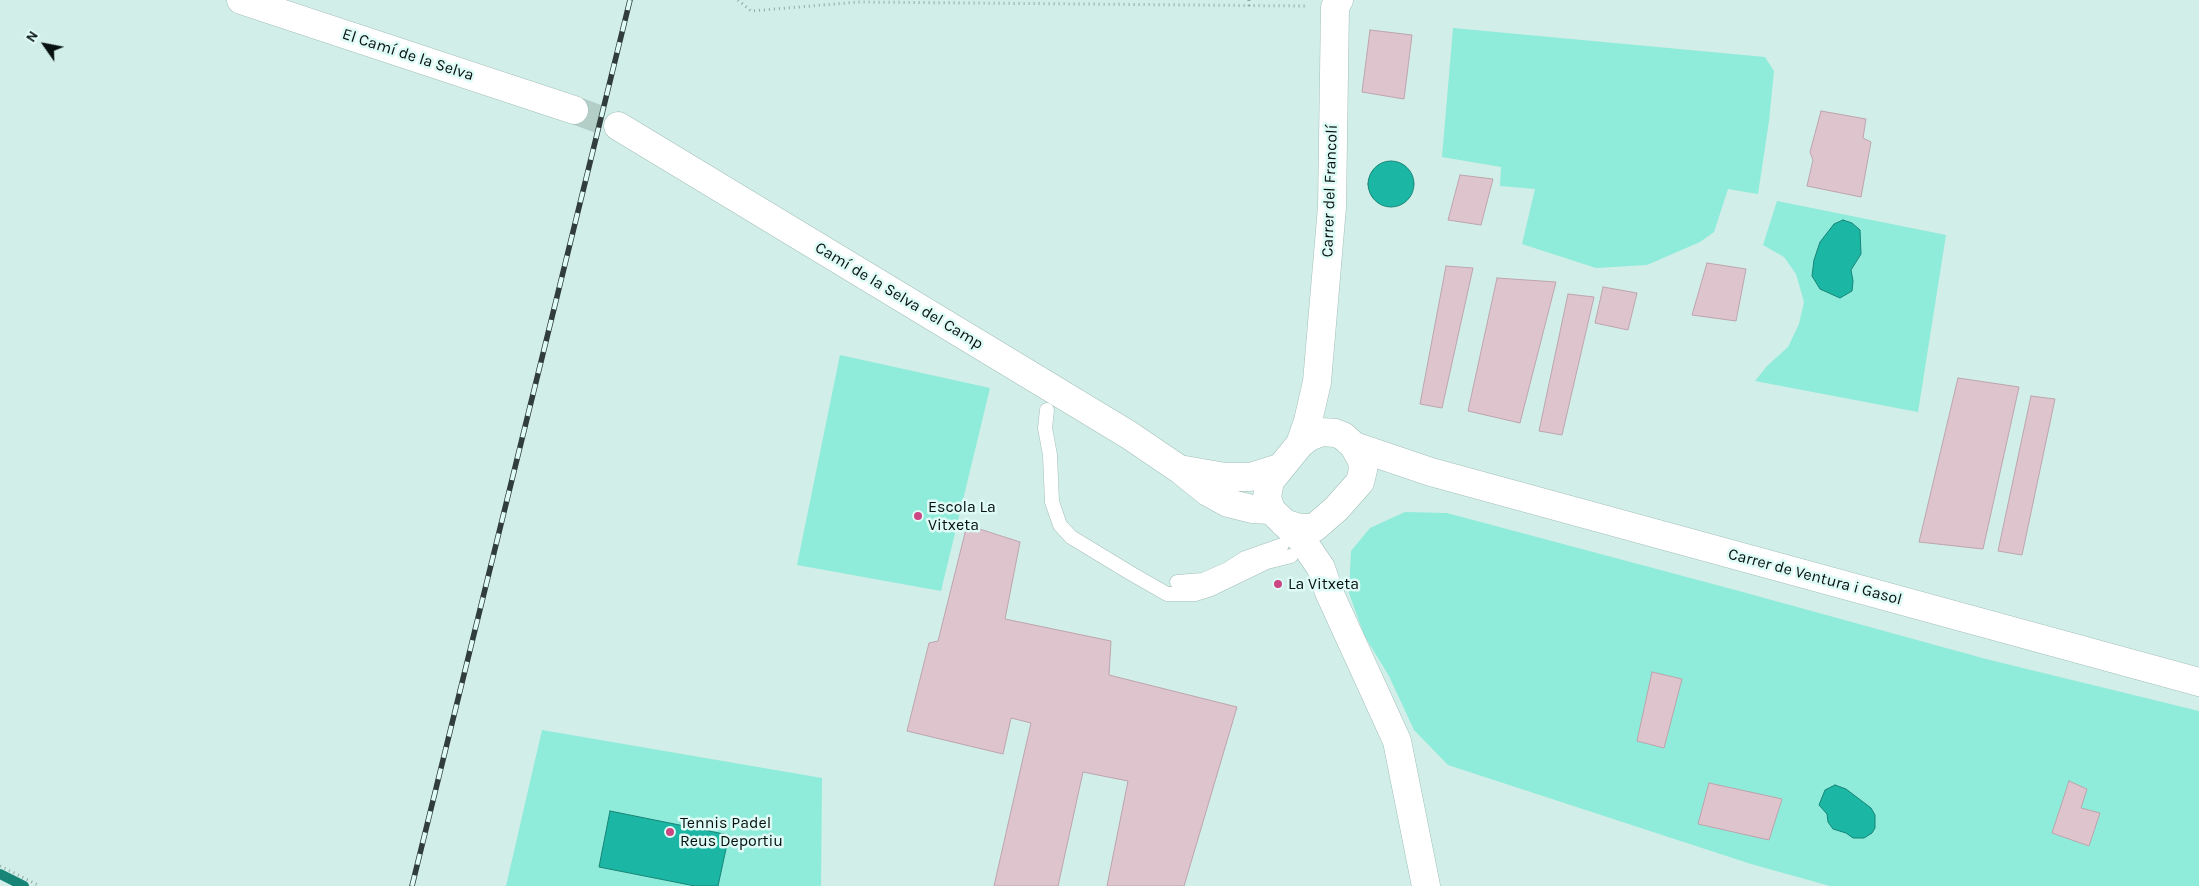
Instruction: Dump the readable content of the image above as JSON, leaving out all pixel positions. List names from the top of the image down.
{
  "streets": {
    "street": [
      "El Camí de la Selva",
      "Carrer del Francolí",
      "Camí de la Selva del Camp",
      "Carrer de Ventura i Gasol"
    ]
  },
  "crossings": [
    ["Carrer del Francolí", "Camí de la Selva del Camp"],
    ["Carrer del Francolí", "Carrer de Ventura i Gasol"],
    ["Camí de la Selva del Camp", "Carrer de Ventura i Gasol"]
  ],
  "places": ["Escola La Vitxeta", "La Vitxeta", "Tennis Padel Reus Deportiu"],
  "north": "top left"
}
